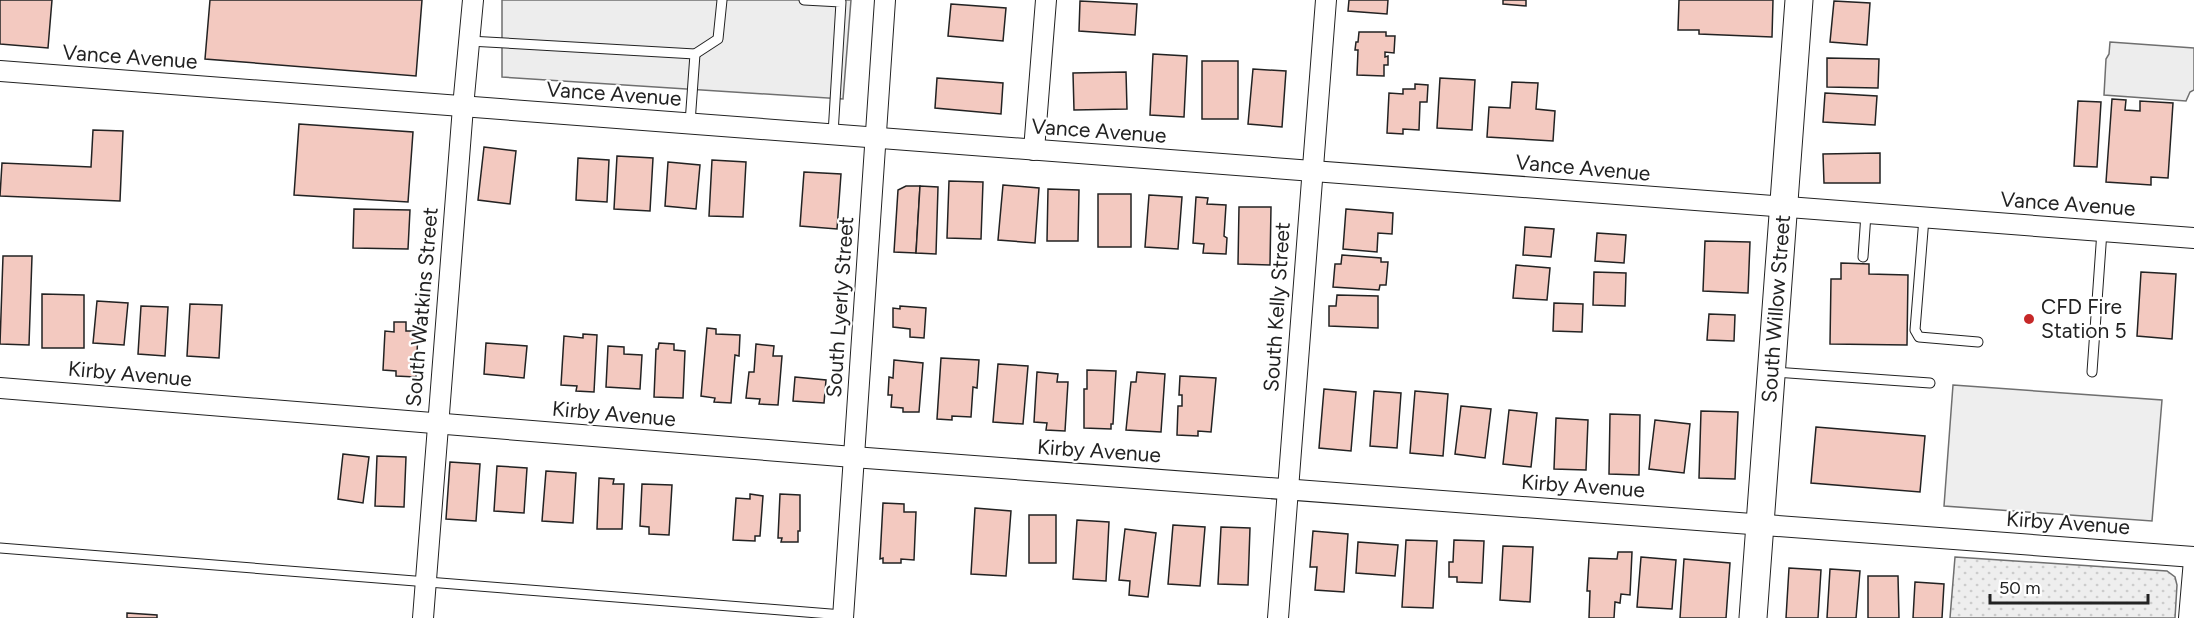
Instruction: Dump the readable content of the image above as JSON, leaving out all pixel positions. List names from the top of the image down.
{
  "streets": {
    "main road": ["South Willow Street"],
    "street": [
      "Vance Avenue",
      "South Watkins Street",
      "South Lyerly Street",
      "South Kelly Street",
      "Kirby Avenue"
    ]
  },
  "crossings": [
    ["Vance Avenue", "South Watkins Street"],
    ["Vance Avenue", "South Lyerly Street"],
    ["Vance Avenue", "South Kelly Street"],
    ["Vance Avenue", "South Willow Street"],
    ["South Watkins Street", "Kirby Avenue"],
    ["South Lyerly Street", "Kirby Avenue"],
    ["South Kelly Street", "Kirby Avenue"],
    ["South Willow Street", "Kirby Avenue"]
  ],
  "places": ["CFD Fire Station 5"],
  "scale_bar": "50 m"
}
